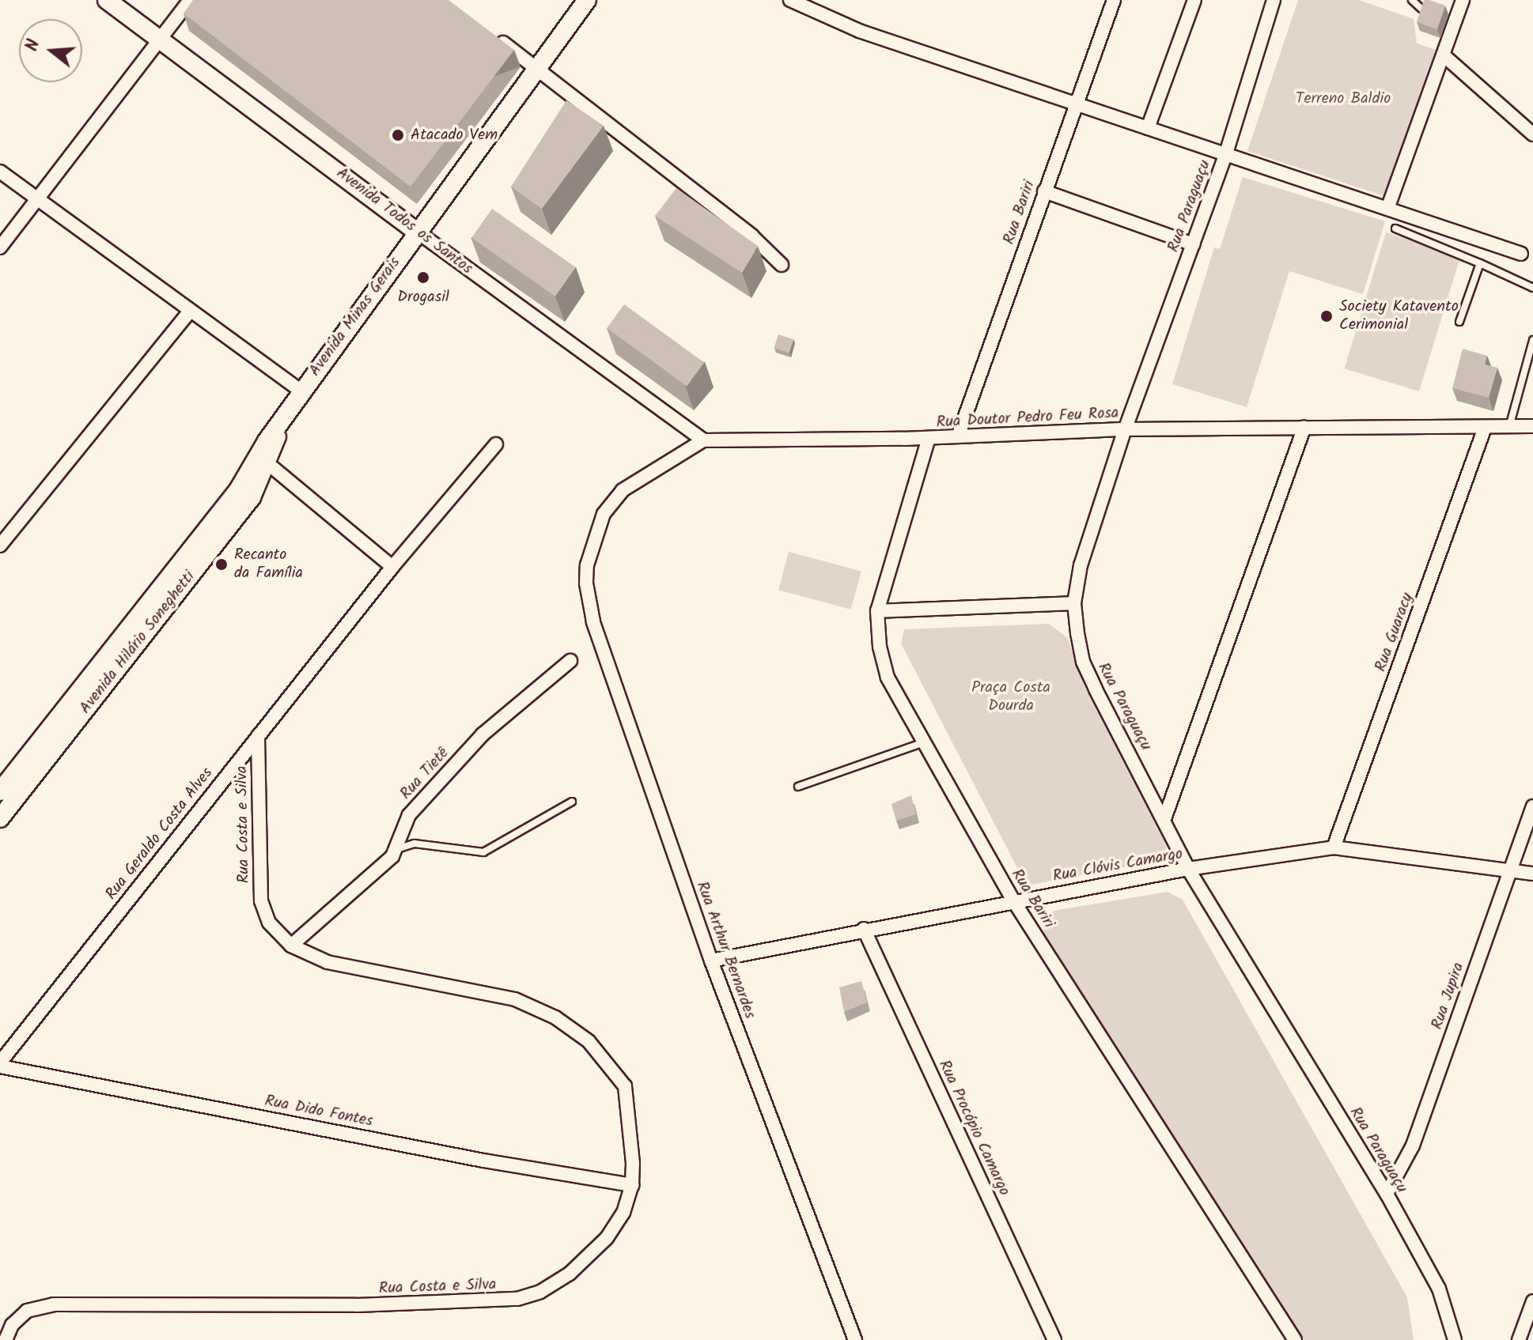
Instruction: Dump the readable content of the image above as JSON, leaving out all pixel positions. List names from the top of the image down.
{
  "streets": {
    "street": [
      "Rua Paraguaçu",
      "Rua Bariri",
      "Avenida Todos os Santos",
      "Avenida Minas Gerais",
      "Rua Doutor Pedro Feu Rosa",
      "Rua Guaracy",
      "Avenida Hilário Soneghetti",
      "Rua Tietê",
      "Rua Costa e Silva",
      "Rua Geraldo Costa Alves",
      "Rua Clóvis Camargo",
      "Rua Arthur Bernardes",
      "Rua Jupira",
      "Rua Dido Fontes",
      "Rua Procópio Camargo"
    ]
  },
  "crossings": [
    ["Rua Paraguaçu", "Rua Doutor Pedro Feu Rosa"],
    ["Rua Paraguaçu", "Rua Clóvis Camargo"],
    ["Rua Paraguaçu", "Rua Jupira"],
    ["Rua Bariri", "Rua Doutor Pedro Feu Rosa"],
    ["Rua Bariri", "Rua Clóvis Camargo"],
    ["Avenida Todos os Santos", "Avenida Minas Gerais"],
    ["Avenida Todos os Santos", "Rua Doutor Pedro Feu Rosa"],
    ["Avenida Todos os Santos", "Rua Arthur Bernardes"],
    ["Avenida Minas Gerais", "Avenida Hilário Soneghetti"],
    ["Rua Doutor Pedro Feu Rosa", "Rua Guaracy"],
    ["Rua Doutor Pedro Feu Rosa", "Rua Arthur Bernardes"],
    ["Rua Guaracy", "Rua Clóvis Camargo"],
    ["Rua Tietê", "Rua Costa e Silva"],
    ["Rua Costa e Silva", "Rua Geraldo Costa Alves"],
    ["Rua Costa e Silva", "Rua Dido Fontes"],
    ["Rua Geraldo Costa Alves", "Rua Dido Fontes"],
    ["Rua Clóvis Camargo", "Rua Arthur Bernardes"],
    ["Rua Clóvis Camargo", "Rua Jupira"],
    ["Rua Clóvis Camargo", "Rua Procópio Camargo"]
  ],
  "parks": ["Terreno Baldio", "Praça Costa Dourda"],
  "places": [
    "Atacado Vem",
    "Drogasil",
    "Society Katavento Cerimonial",
    "Recanto da Família"
  ],
  "north": "left"
}
